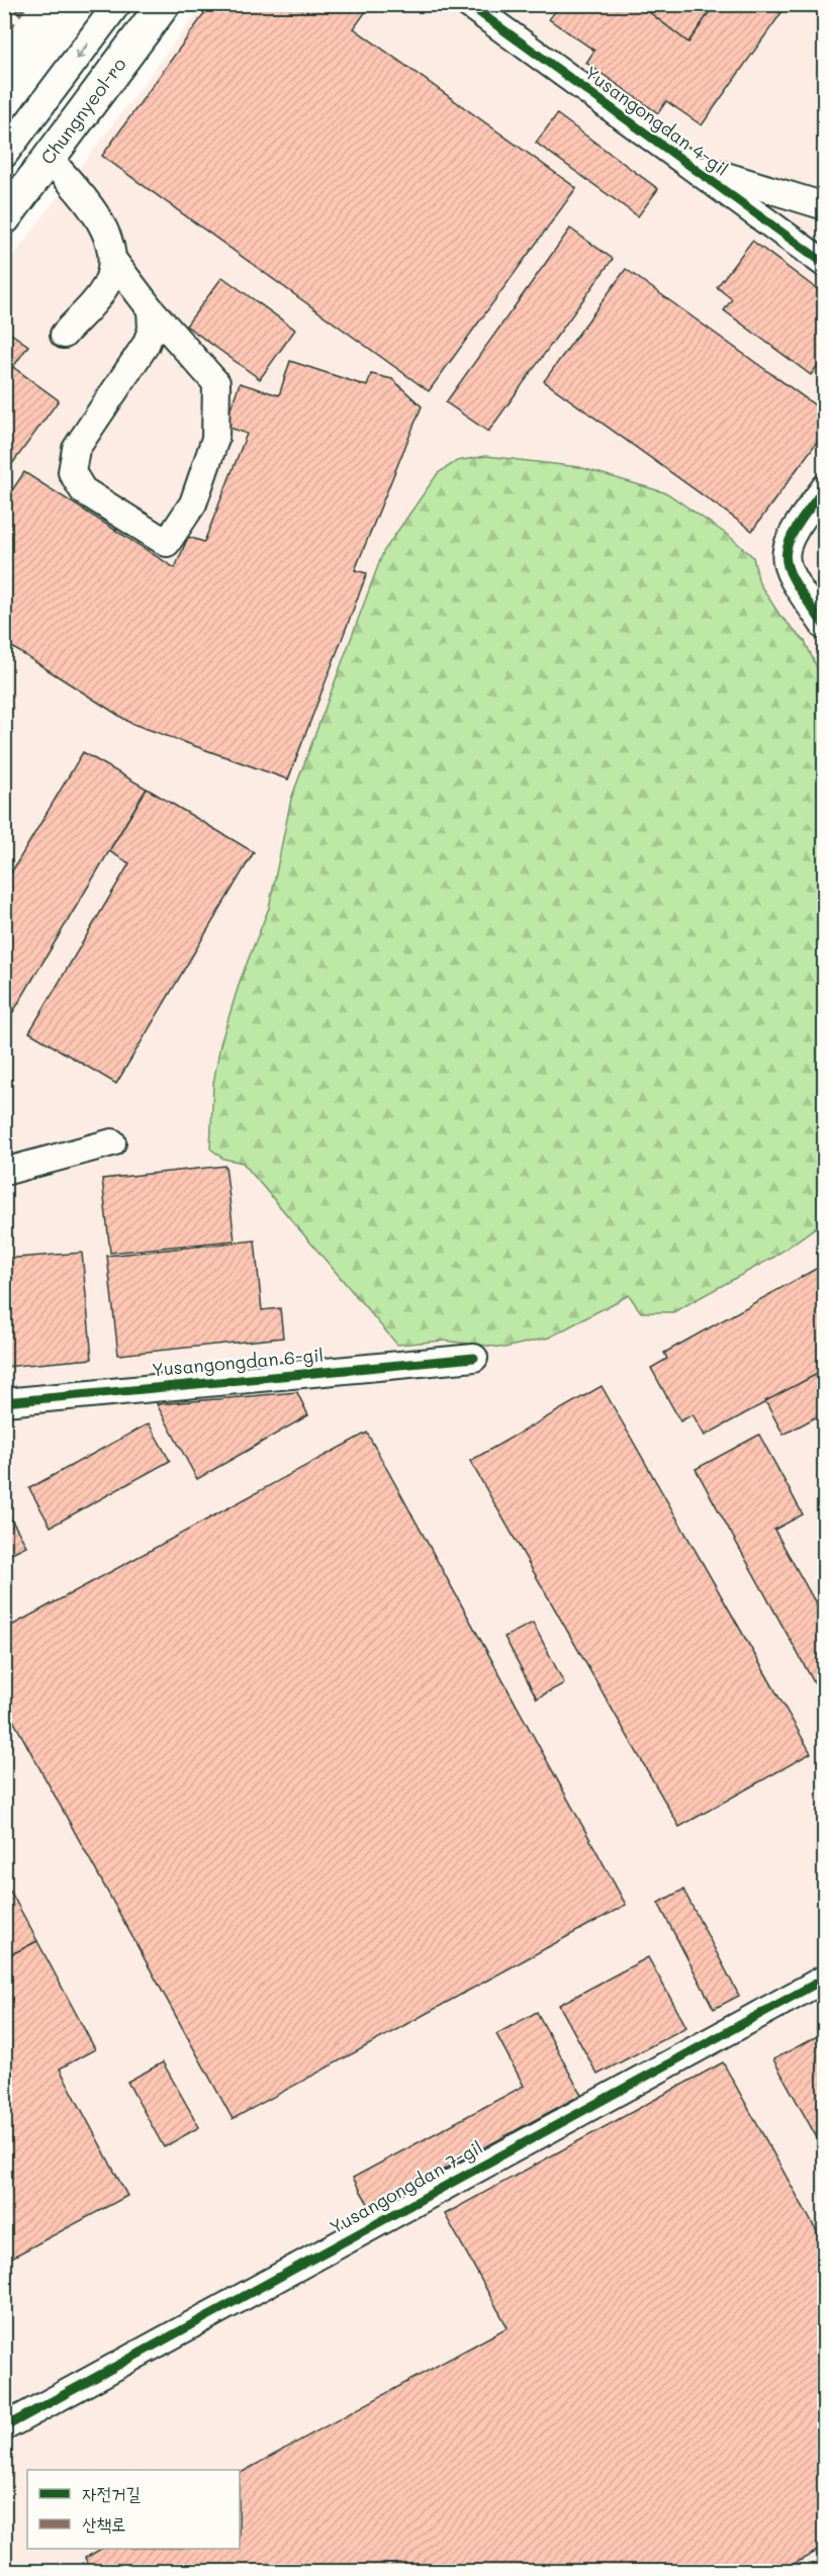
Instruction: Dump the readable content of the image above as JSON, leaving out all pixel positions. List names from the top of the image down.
{
  "streets": {
    "main road": ["Chungnyeol-ro"],
    "street": ["Yusangongdan 4-gil", "Yusangongdan 6-gil", "Yusangongdan 7-gil"]
  },
  "legend": ["자전거길", "산책로"]
}
